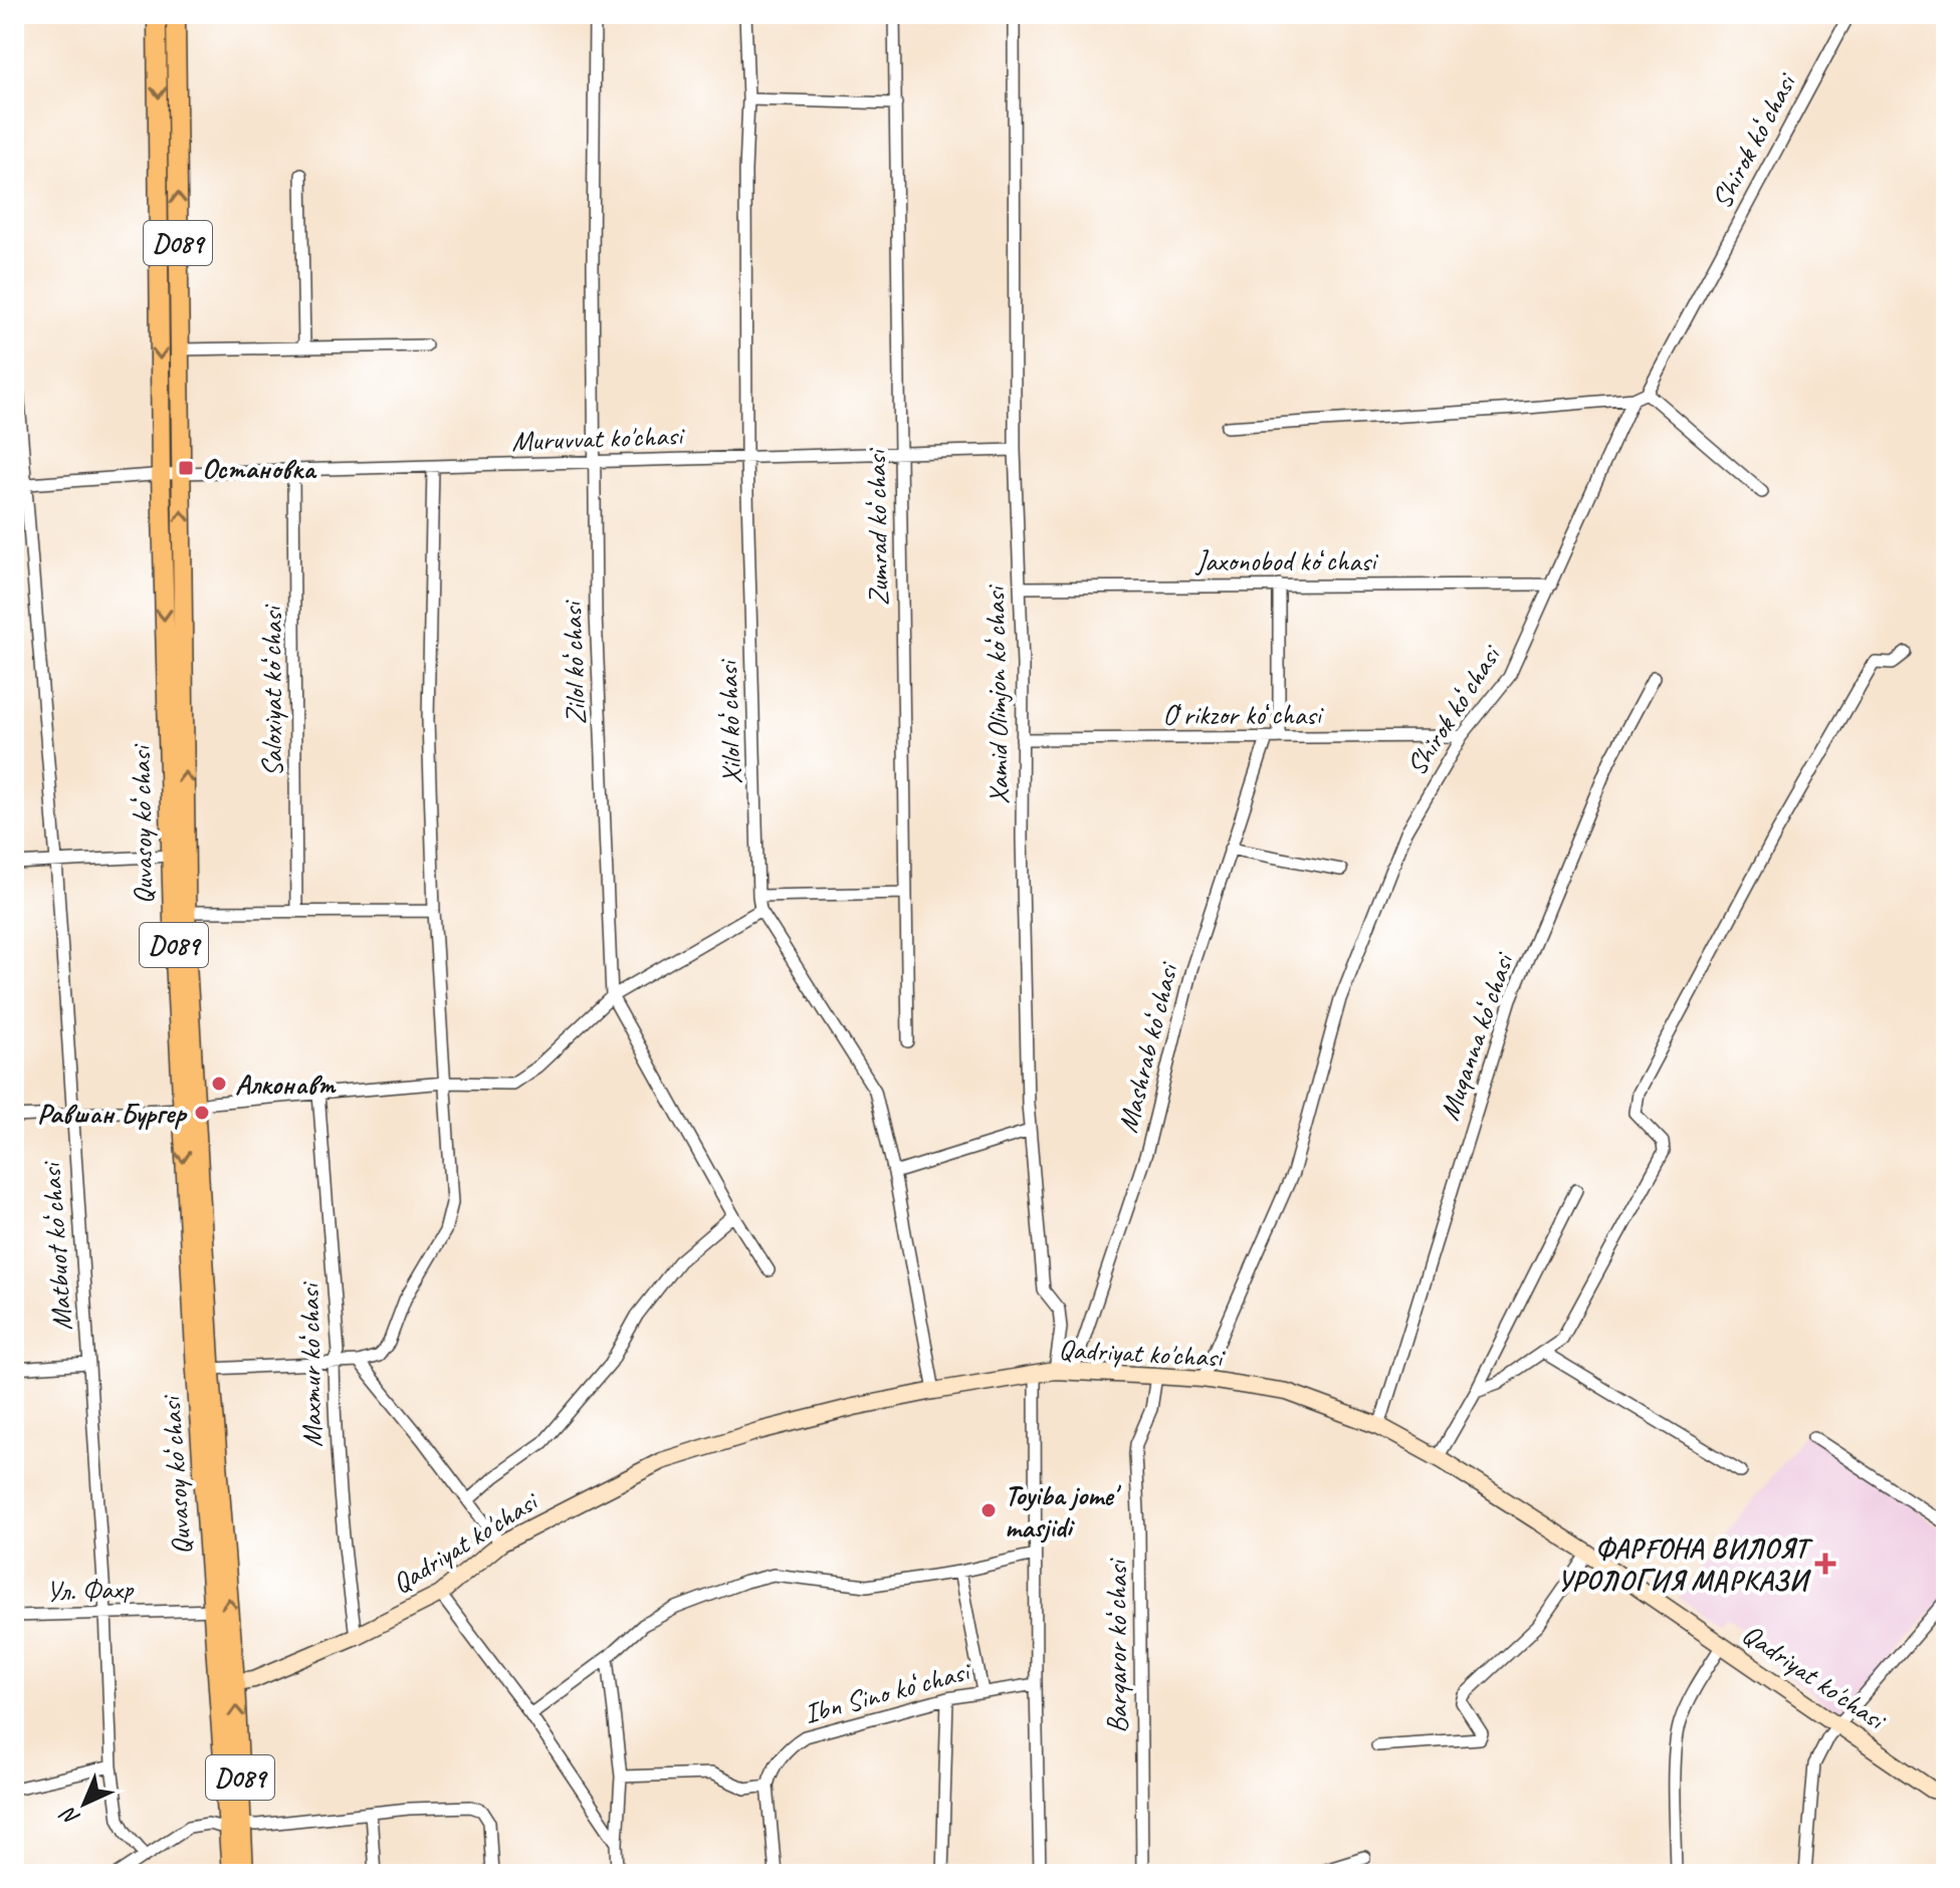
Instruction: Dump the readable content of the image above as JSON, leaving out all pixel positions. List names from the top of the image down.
{
  "streets": {
    "main road": ["D089", "Quvasoy koʻchasi"],
    "street": [
      "Shirok koʻchasi",
      "Muruvvat ko'chasi",
      "Zumrad koʻchasi",
      "Jaxonobod koʻchasi",
      "Zilol koʻchasi",
      "Saloxiyat koʻchasi",
      "Xamid Olimjon koʻchasi",
      "Oʻrikzor koʻchasi",
      "Xilol koʻchasi",
      "Muqanna koʻchasi",
      "Mashrab koʻchasi",
      "Matbuot koʻchasi",
      "Qadriyat ko'chasi",
      "Maxmur koʻchasi",
      "Ул. Фахр",
      "Barqaror koʻchasi",
      "Ibn Sino koʻchasi"
    ]
  },
  "crossings": [
    ["Shirok koʻchasi", "Jaxonobod koʻchasi"],
    ["Shirok koʻchasi", "Oʻrikzor koʻchasi"],
    ["Shirok koʻchasi", "Qadriyat ko'chasi"],
    ["Muruvvat ko'chasi", "Zumrad koʻchasi"],
    ["Muruvvat ko'chasi", "Zilol koʻchasi"],
    ["Muruvvat ko'chasi", "Saloxiyat koʻchasi"],
    ["Muruvvat ko'chasi", "Xamid Olimjon koʻchasi"],
    ["Muruvvat ko'chasi", "Xilol koʻchasi"],
    ["Muruvvat ko'chasi", "Quvasoy koʻchasi"],
    ["Jaxonobod koʻchasi", "Xamid Olimjon koʻchasi"],
    ["Jaxonobod koʻchasi", "Mashrab koʻchasi"],
    ["Xamid Olimjon koʻchasi", "Oʻrikzor koʻchasi"],
    ["Xamid Olimjon koʻchasi", "Qadriyat ko'chasi"],
    ["Oʻrikzor koʻchasi", "Mashrab koʻchasi"],
    ["Xilol koʻchasi", "Qadriyat ko'chasi"],
    ["Quvasoy koʻchasi", "Qadriyat ko'chasi"],
    ["Quvasoy koʻchasi", "Ул. Фахр"],
    ["Muqanna koʻchasi", "Qadriyat ko'chasi"],
    ["Mashrab koʻchasi", "Qadriyat ko'chasi"],
    ["Matbuot koʻchasi", "Ул. Фахр"],
    ["Qadriyat ko'chasi", "Maxmur koʻchasi"],
    ["Qadriyat ko'chasi", "Barqaror koʻchasi"]
  ],
  "places": {
    "transit": ["Остановка"],
    "other": ["Алконавт", "Равшан Бургер", "Toyiba jome' masjidi"],
    "health": ["ФАРҒОНА ВИЛОЯТ УРОЛОГИЯ МАРКАЗИ"]
  },
  "north": "bottom left"
}
